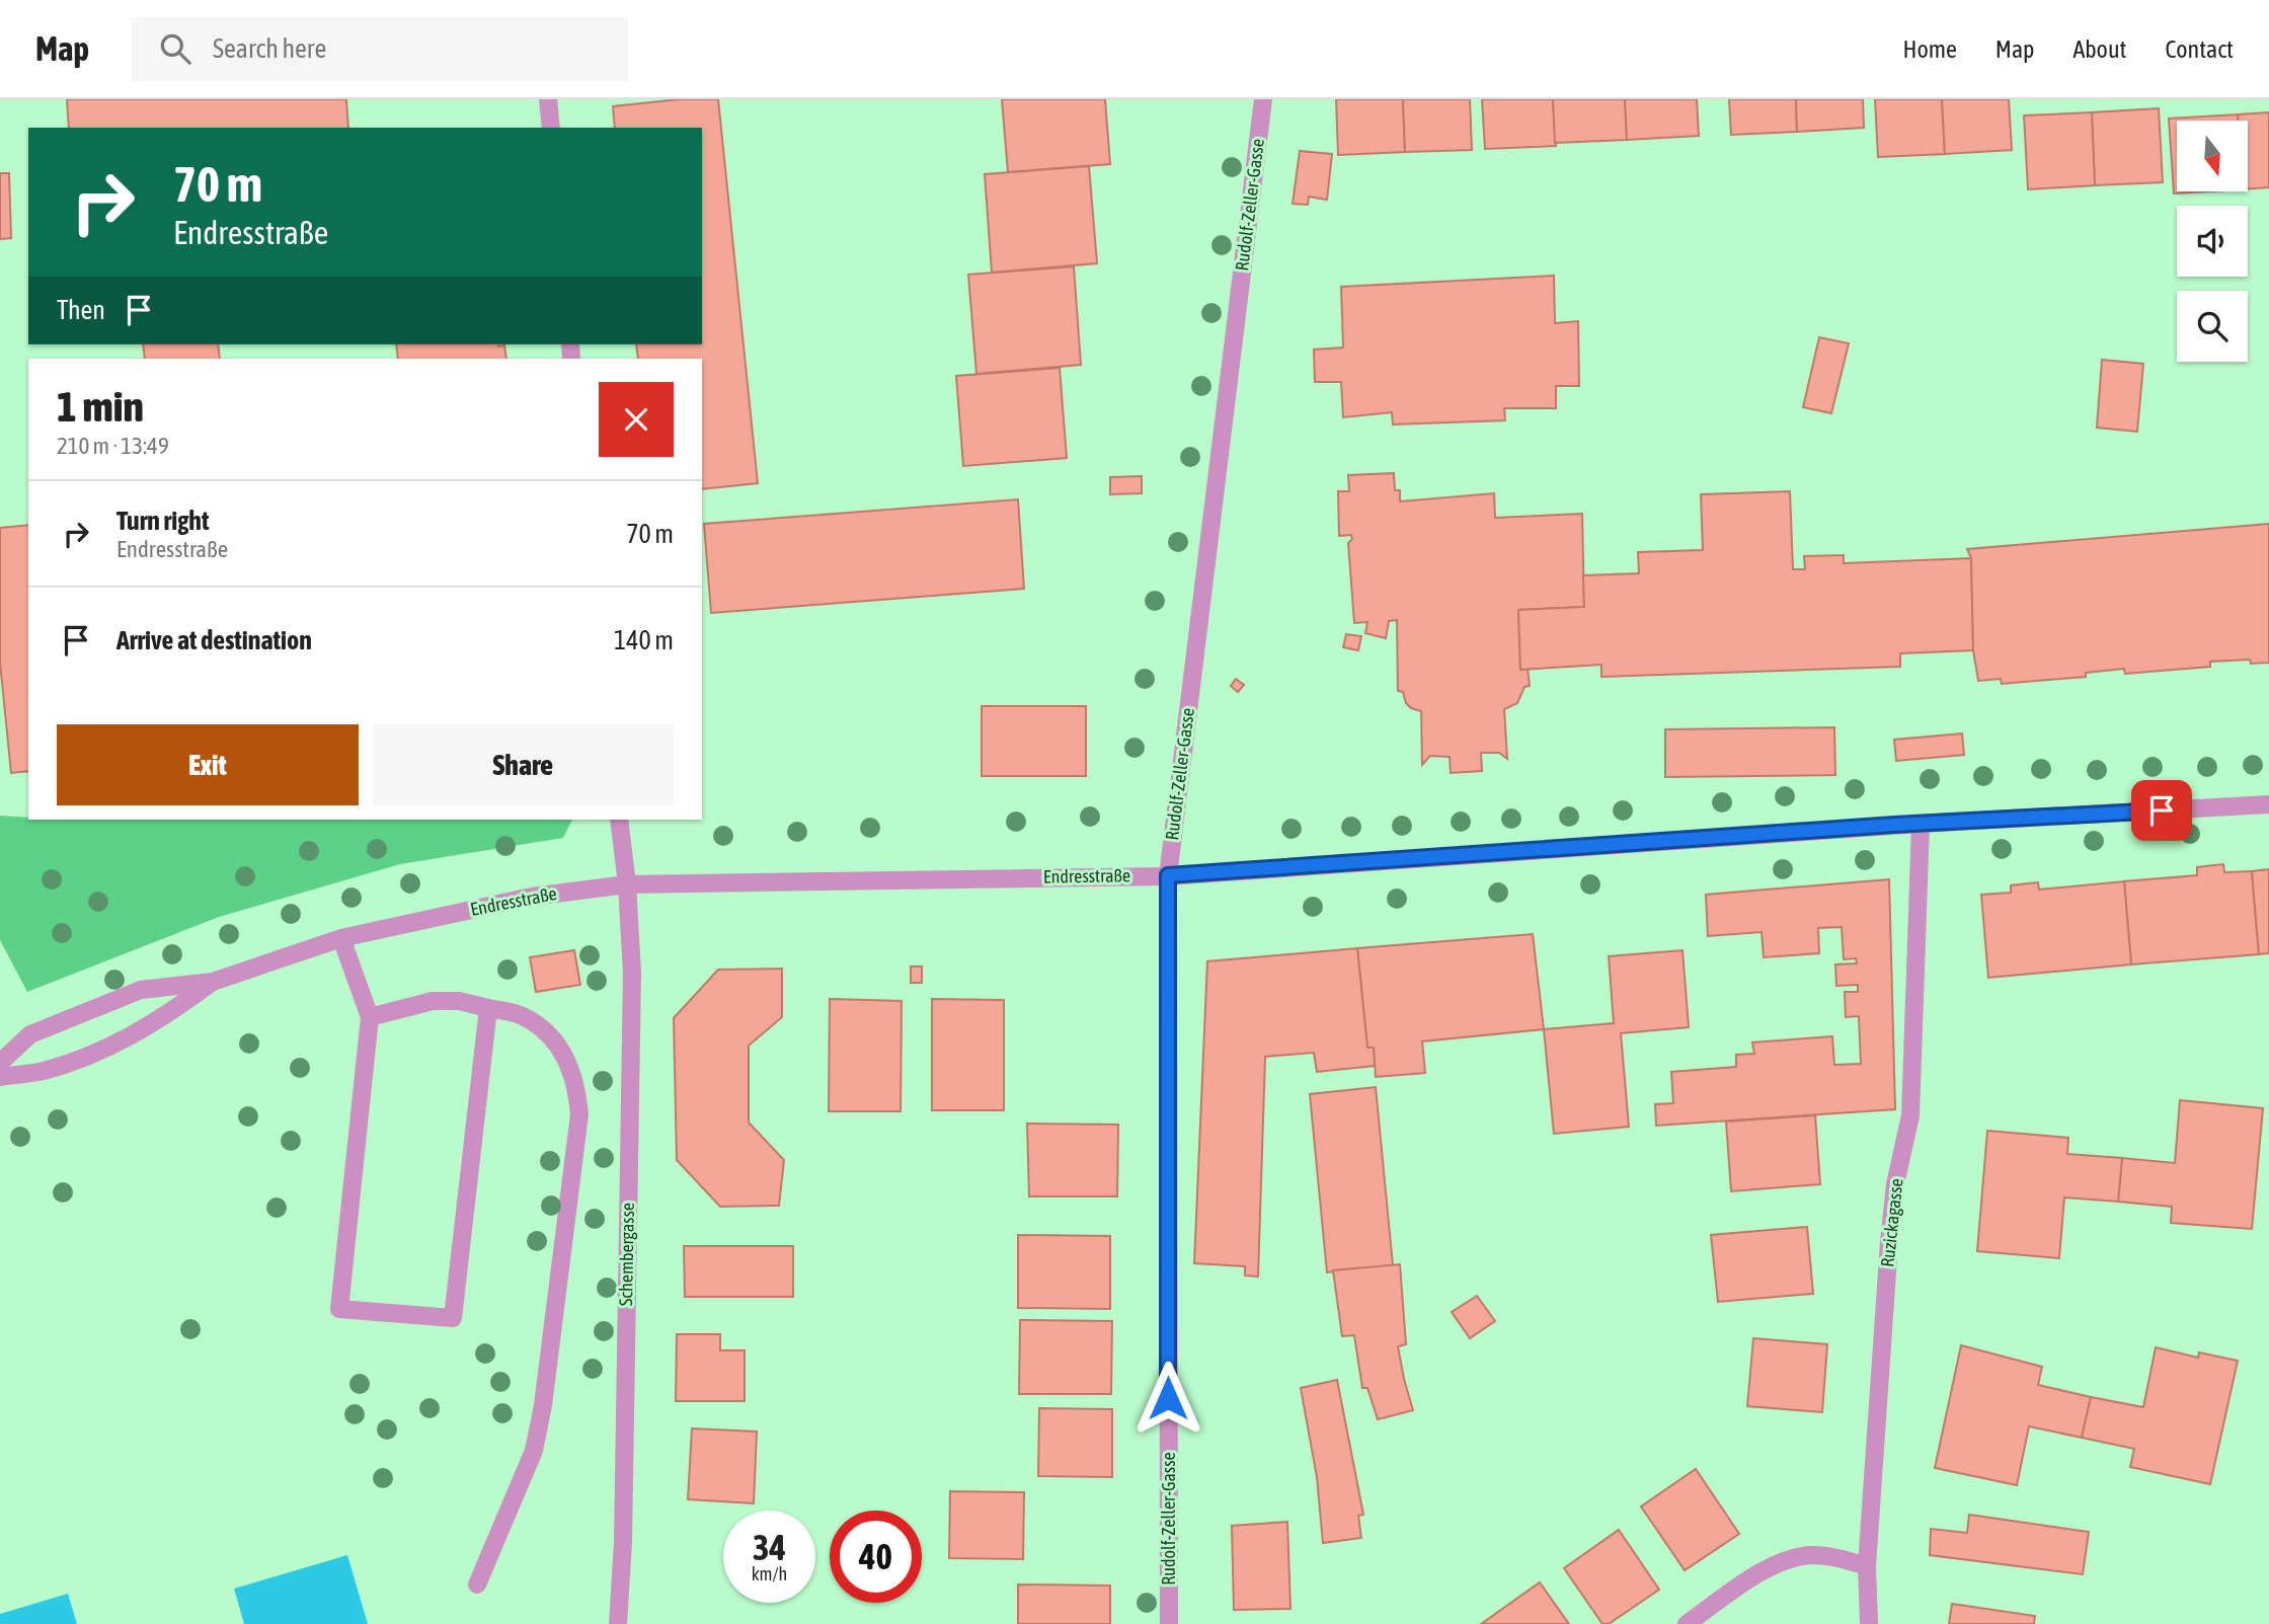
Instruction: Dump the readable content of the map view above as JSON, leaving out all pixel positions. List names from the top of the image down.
{
  "streets": {
    "street": [
      "Rudolf-Zeller-Gasse",
      "Endresstraße",
      "Ruzickagasse",
      "Schembergasse"
    ]
  },
  "crossings": [
    ["Rudolf-Zeller-Gasse", "Endresstraße"],
    ["Endresstraße", "Ruzickagasse"],
    ["Endresstraße", "Schembergasse"]
  ],
  "north": "bottom",
  "page": {
    "header": "Map",
    "search": "Search here",
    "nav": [
      "Home",
      "Map",
      "About",
      "Contact"
    ],
    "turn": ["70 m", "Endresstraße"],
    "then": "Then",
    "heading": ["1 min", "210 m · 13:49"],
    "list": [
      {
        "name": "Turn right",
        "note": "Endresstraße",
        "value": "70 m"
      },
      {
        "name": "Arrive at destination",
        "value": "140 m"
      }
    ],
    "buttons": ["Exit", "Share"],
    "speed": "34 km/h",
    "limit": "40"
  }
}
